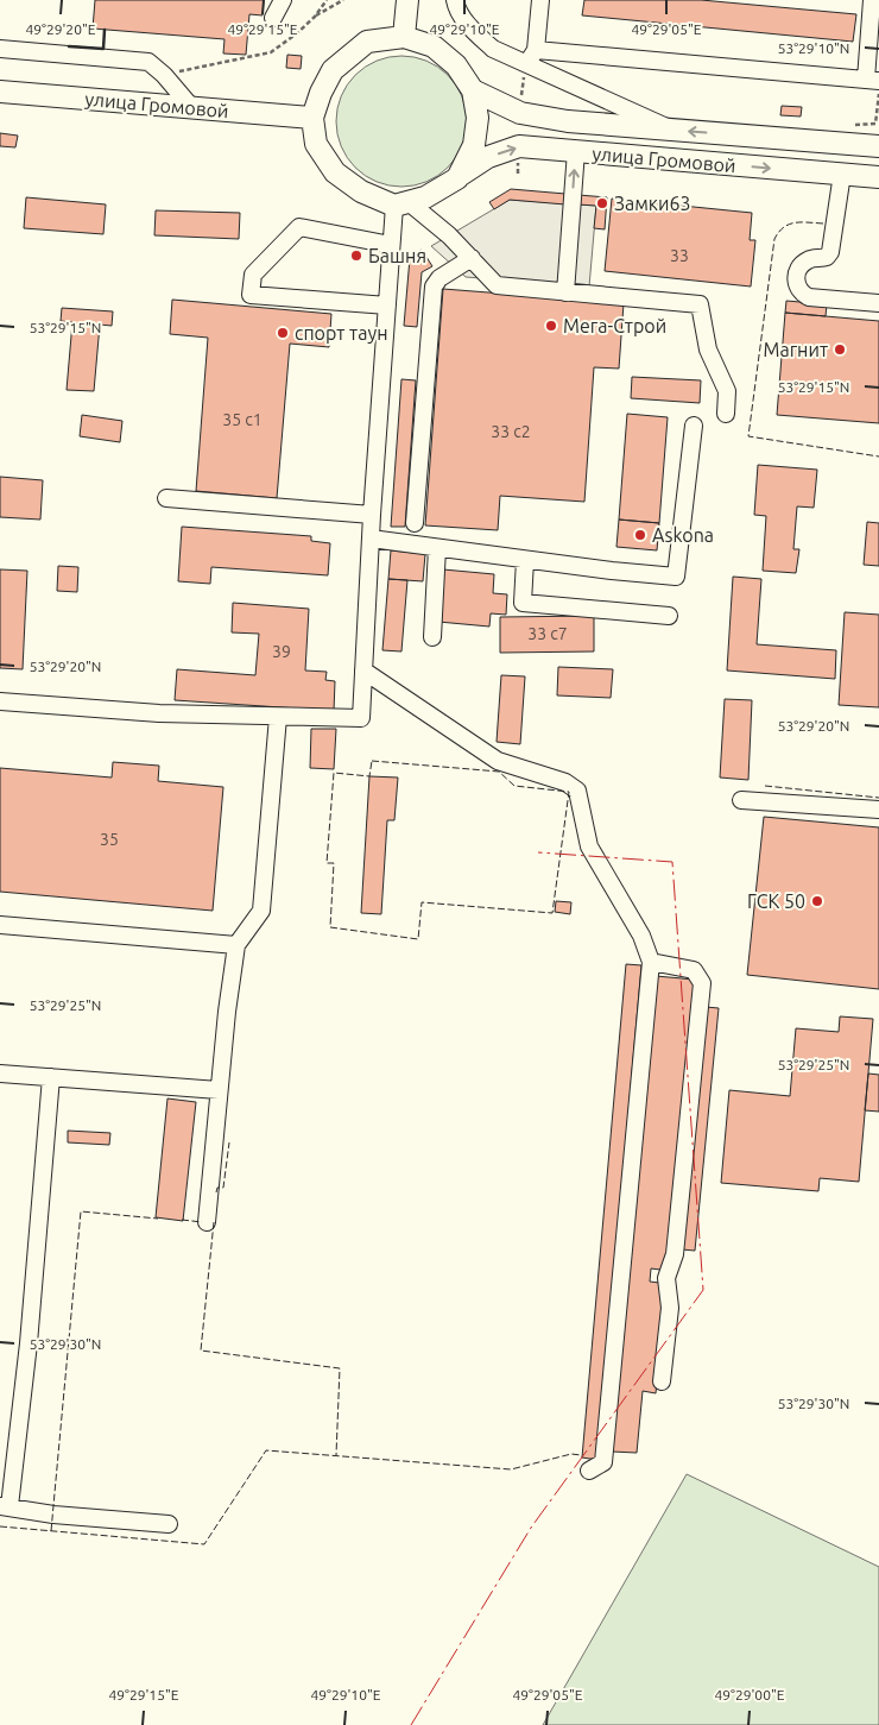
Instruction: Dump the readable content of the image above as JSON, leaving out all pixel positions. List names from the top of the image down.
{
  "streets": {
    "main road": ["улица Громовой"]
  },
  "places": [
    "Замки63",
    "Башня",
    "Мега-Строй",
    "спорт таун",
    "Магнит",
    "Askona",
    "ГСК 50"
  ],
  "house_numbers": [
    "33",
    "35 с1",
    "33 с2",
    "33 с7",
    "39",
    "35"
  ],
  "coordinates": [
    "49°29'20\"E",
    "49°29'15\"E",
    "49°29'10\"E",
    "49°29'05\"E",
    "53°29'10\"N",
    "53°29'15\"N",
    "53°29'20\"N",
    "53°29'25\"N",
    "53°29'30\"N",
    "49°29'00\"E"
  ]
}
